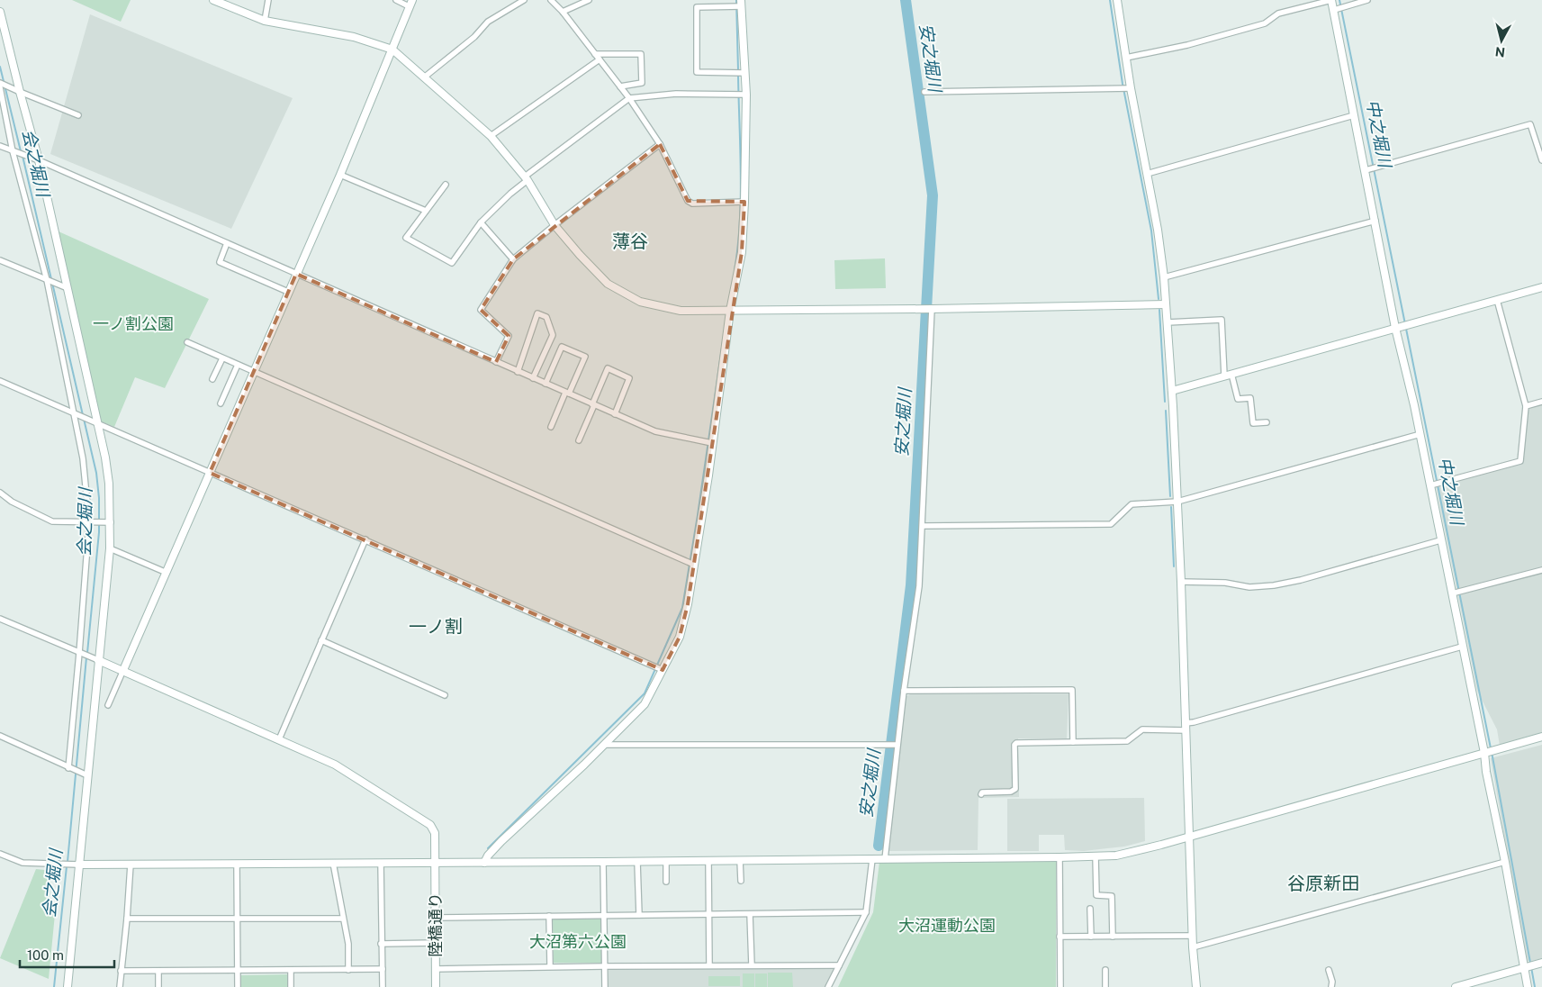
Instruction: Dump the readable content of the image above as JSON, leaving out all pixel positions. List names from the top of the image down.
{
  "streets": {
    "street": ["陸橋通り"]
  },
  "districts": ["薄谷", "一ノ割", "谷原新田"],
  "water": ["安之堀川", "中之堀川", "会之堀川"],
  "parks": ["一ノ割公園", "大沼運動公園", "大沼第六公園"],
  "scale_bar": "100 m",
  "north": "bottom"
}
